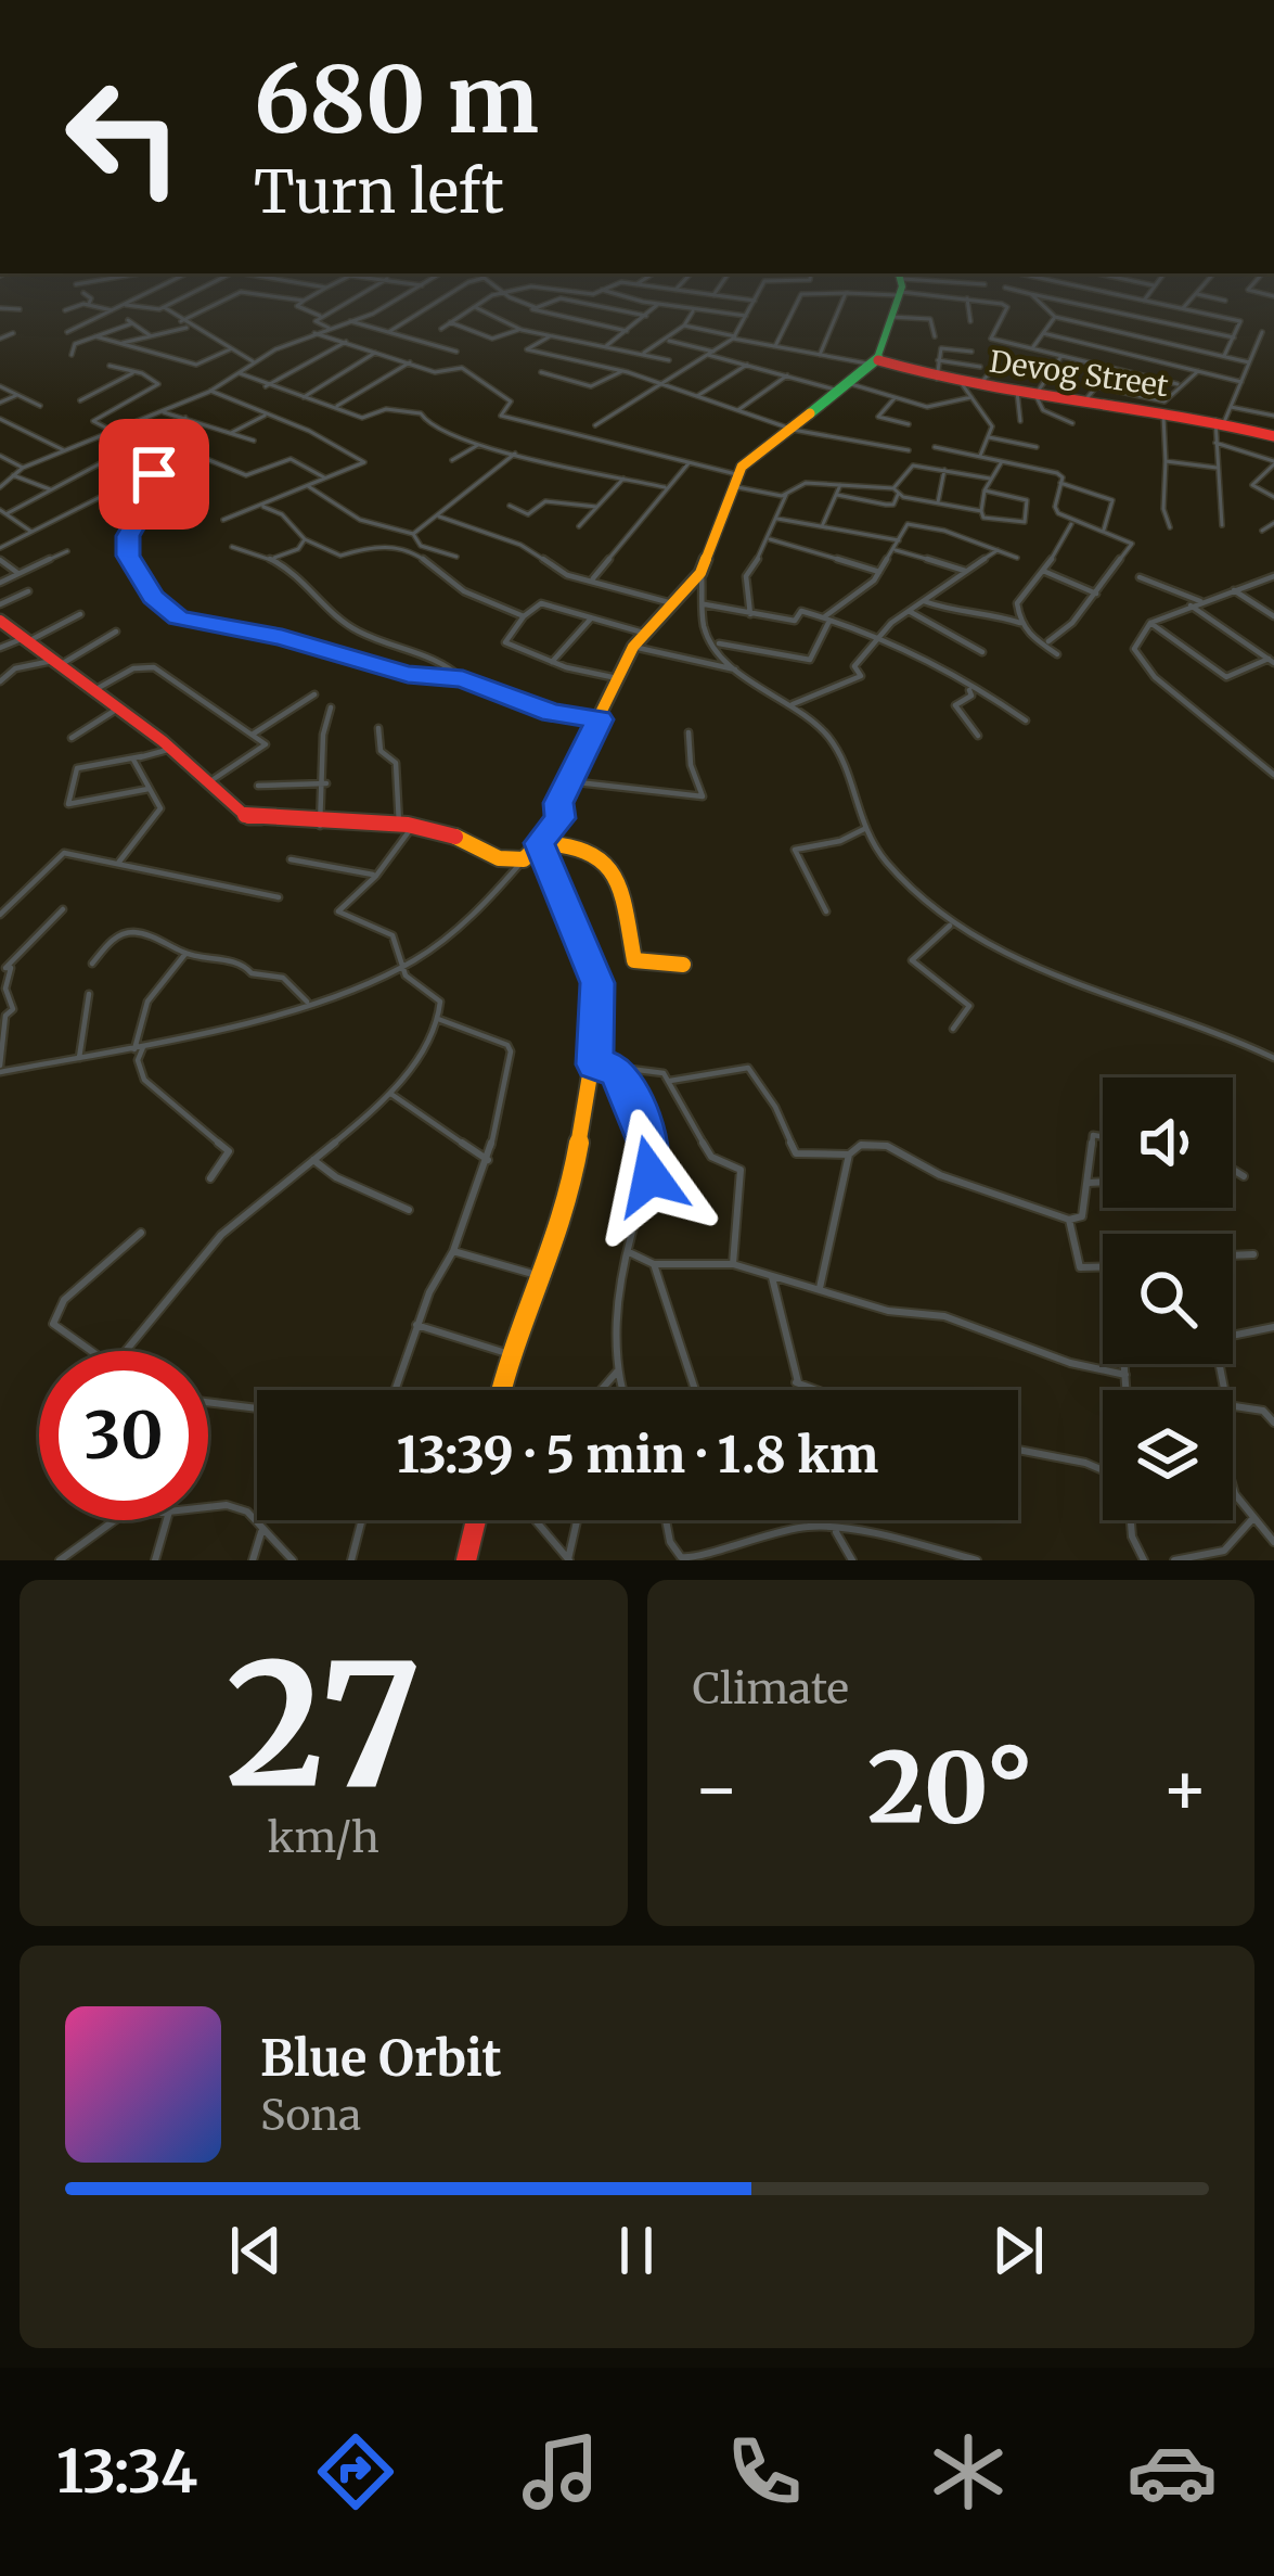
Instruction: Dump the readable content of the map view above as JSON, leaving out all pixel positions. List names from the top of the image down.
{
  "streets": {
    "street": ["Devog Street"]
  },
  "page": {
    "turn": ["680 m", "Turn left"],
    "limit": "30",
    "trip": "13:39 · 5 min · 1.8 km",
    "tile": [
      ["27", "km/h"],
      "Climate"
    ],
    "heat": ["−", "20°", "+"],
    "song": ["Blue Orbit", "Sona"],
    "tabs": "13:34"
  }
}
